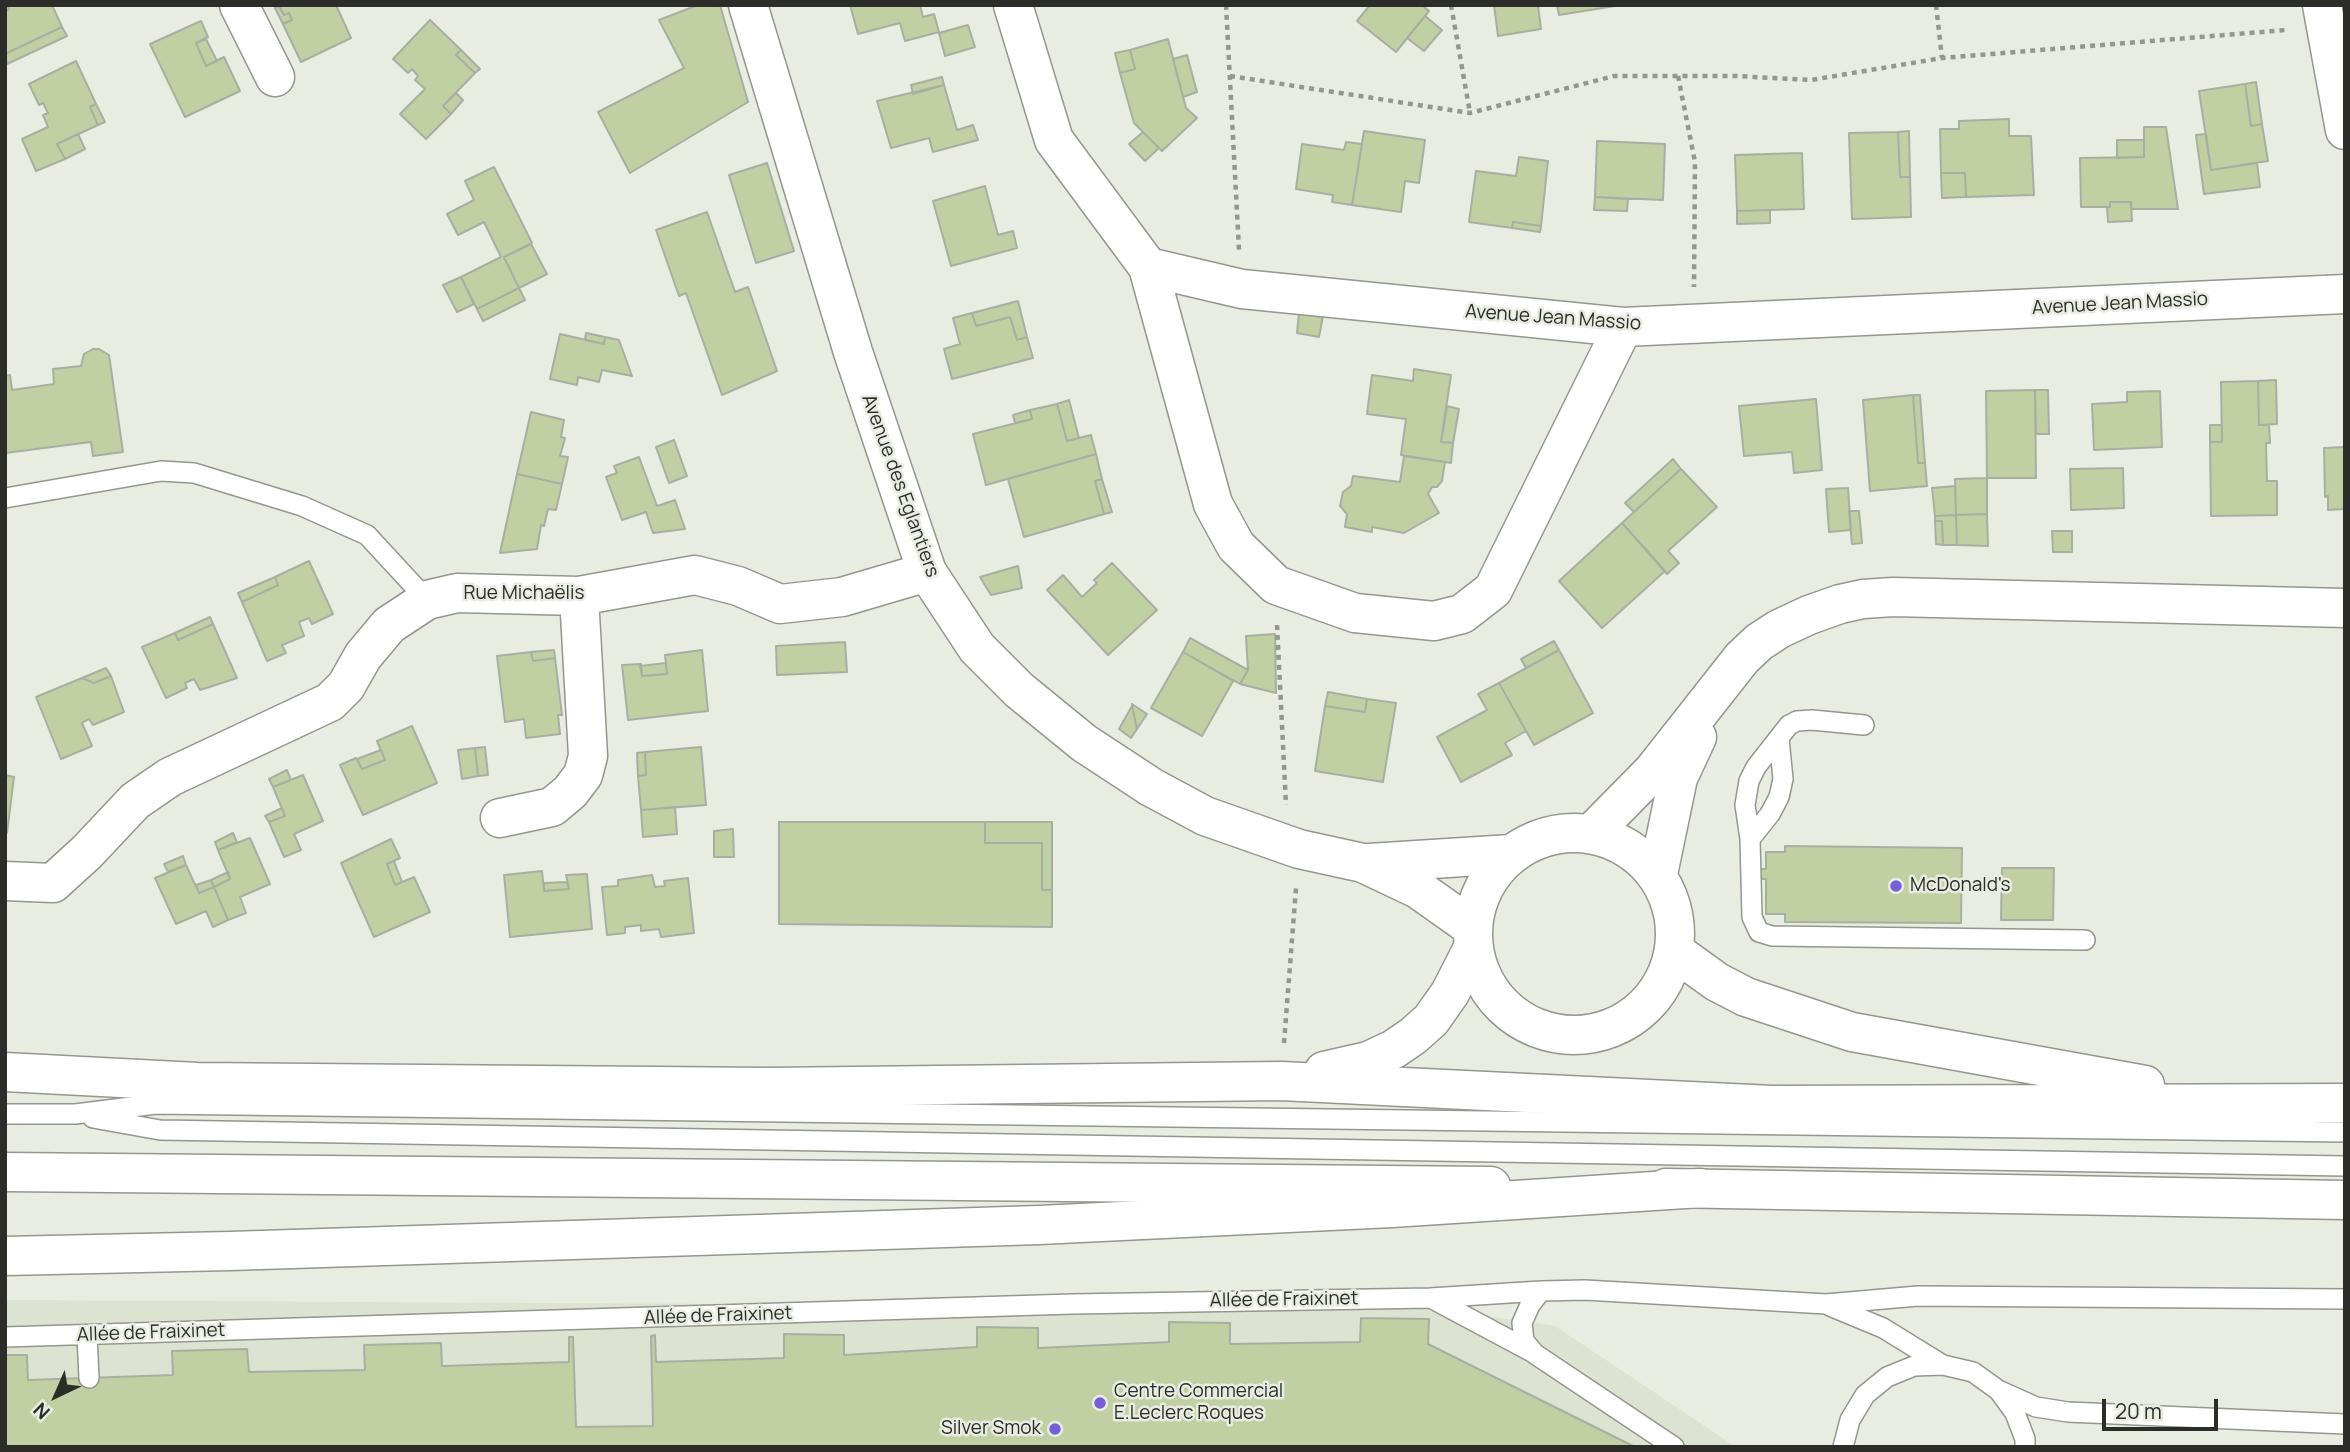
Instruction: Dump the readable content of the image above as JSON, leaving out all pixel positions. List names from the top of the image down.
{
  "streets": {
    "main road": ["Avenue Jean Massio", "Avenue des Eglantiers", "Rue Michaëlis"],
    "lane": ["Allée de Fraixinet"]
  },
  "crossings": [
    ["Avenue des Eglantiers", "Rue Michaëlis"]
  ],
  "places": ["McDonald's", "Centre Commercial E.Leclerc Roques", "Silver Smok"],
  "scale_bar": "20 m",
  "north": "bottom left"
}
